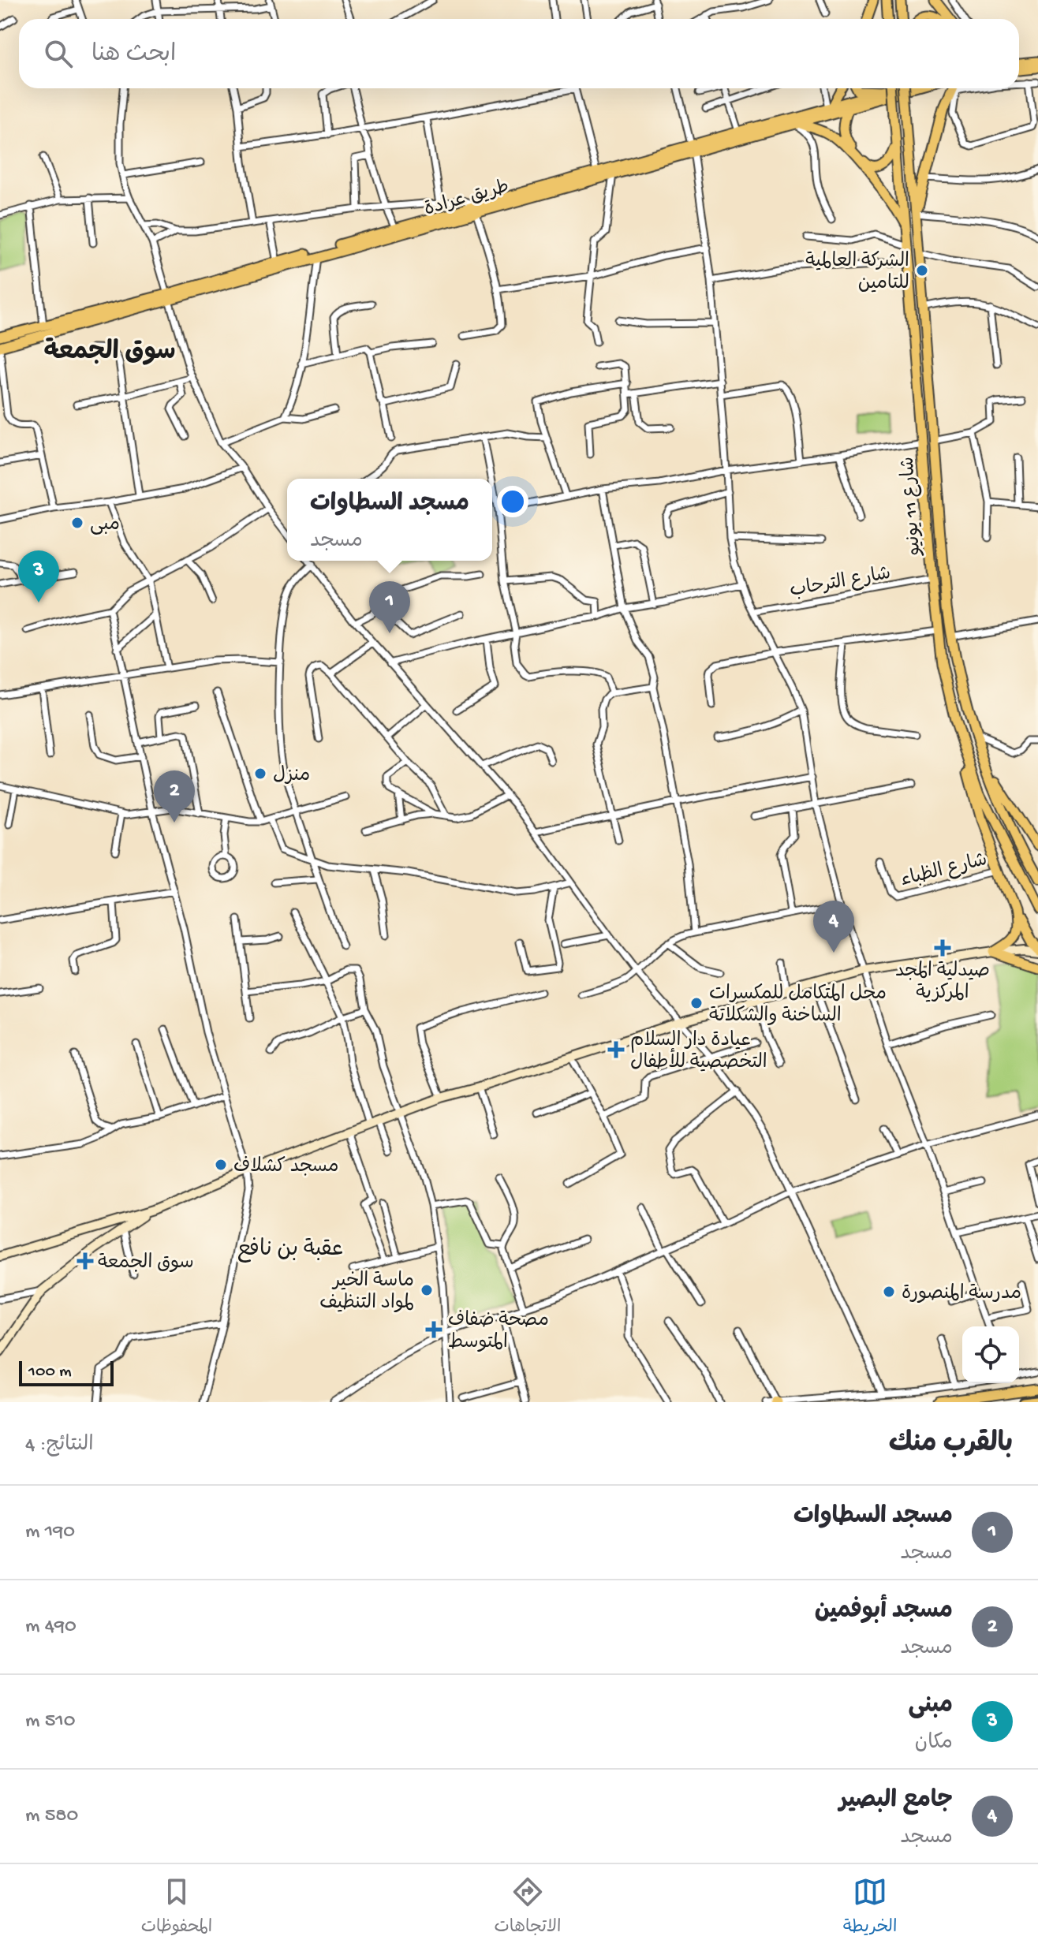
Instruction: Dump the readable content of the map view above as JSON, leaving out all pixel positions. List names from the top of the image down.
{
  "streets": {
    "main road": ["طريق عرادة", "شارع 11 يونيو"],
    "street": ["شارع الترحاب", "شارع الظباء"]
  },
  "crossings": [
    ["شارع 11 يونيو", "شارع الترحاب"]
  ],
  "districts": ["سوق الجمعة", "عقبة بن نافع"],
  "places": {
    "other": [
      "الشركة العالمية للتامين",
      "مبى",
      "منزل",
      "محل المتكامل للمكسرات الساخنة والشكلاتة",
      "مسجد كشلاف",
      "ماسة الخير لمواد التنظيف",
      "مدرسة المنصورة"
    ],
    "health": [
      "صيدلية المجد المركزية",
      "عيادة دار السلام التخصصية للأطفال",
      "سوق الجمعة",
      "مصحة ضفاف المتوسط"
    ]
  },
  "scale_bar": "100 m",
  "page": {
    "search": "ابحث هنا",
    "popup": ["مسجد السطاوات", "مسجد"],
    "pins": [
      "3",
      "1",
      "2",
      "4"
    ],
    "scale": "100 m",
    "heading": ["بالقرب منك", "النتائج: 4"],
    "list": [
      {
        "mark": "1",
        "name": "مسجد السطاوات",
        "note": "مسجد",
        "value": "190 m"
      },
      {
        "mark": "2",
        "name": "مسجد أبوفمين",
        "note": "مسجد",
        "value": "490 m"
      },
      {
        "mark": "3",
        "name": "مبنى",
        "note": "مكان",
        "value": "510 m"
      },
      {
        "mark": "4",
        "name": "جامع البصير",
        "note": "مسجد",
        "value": "580 m"
      }
    ],
    "nav": ["الخريطة", "الاتجاهات", "المحفوظات"]
  }
}
